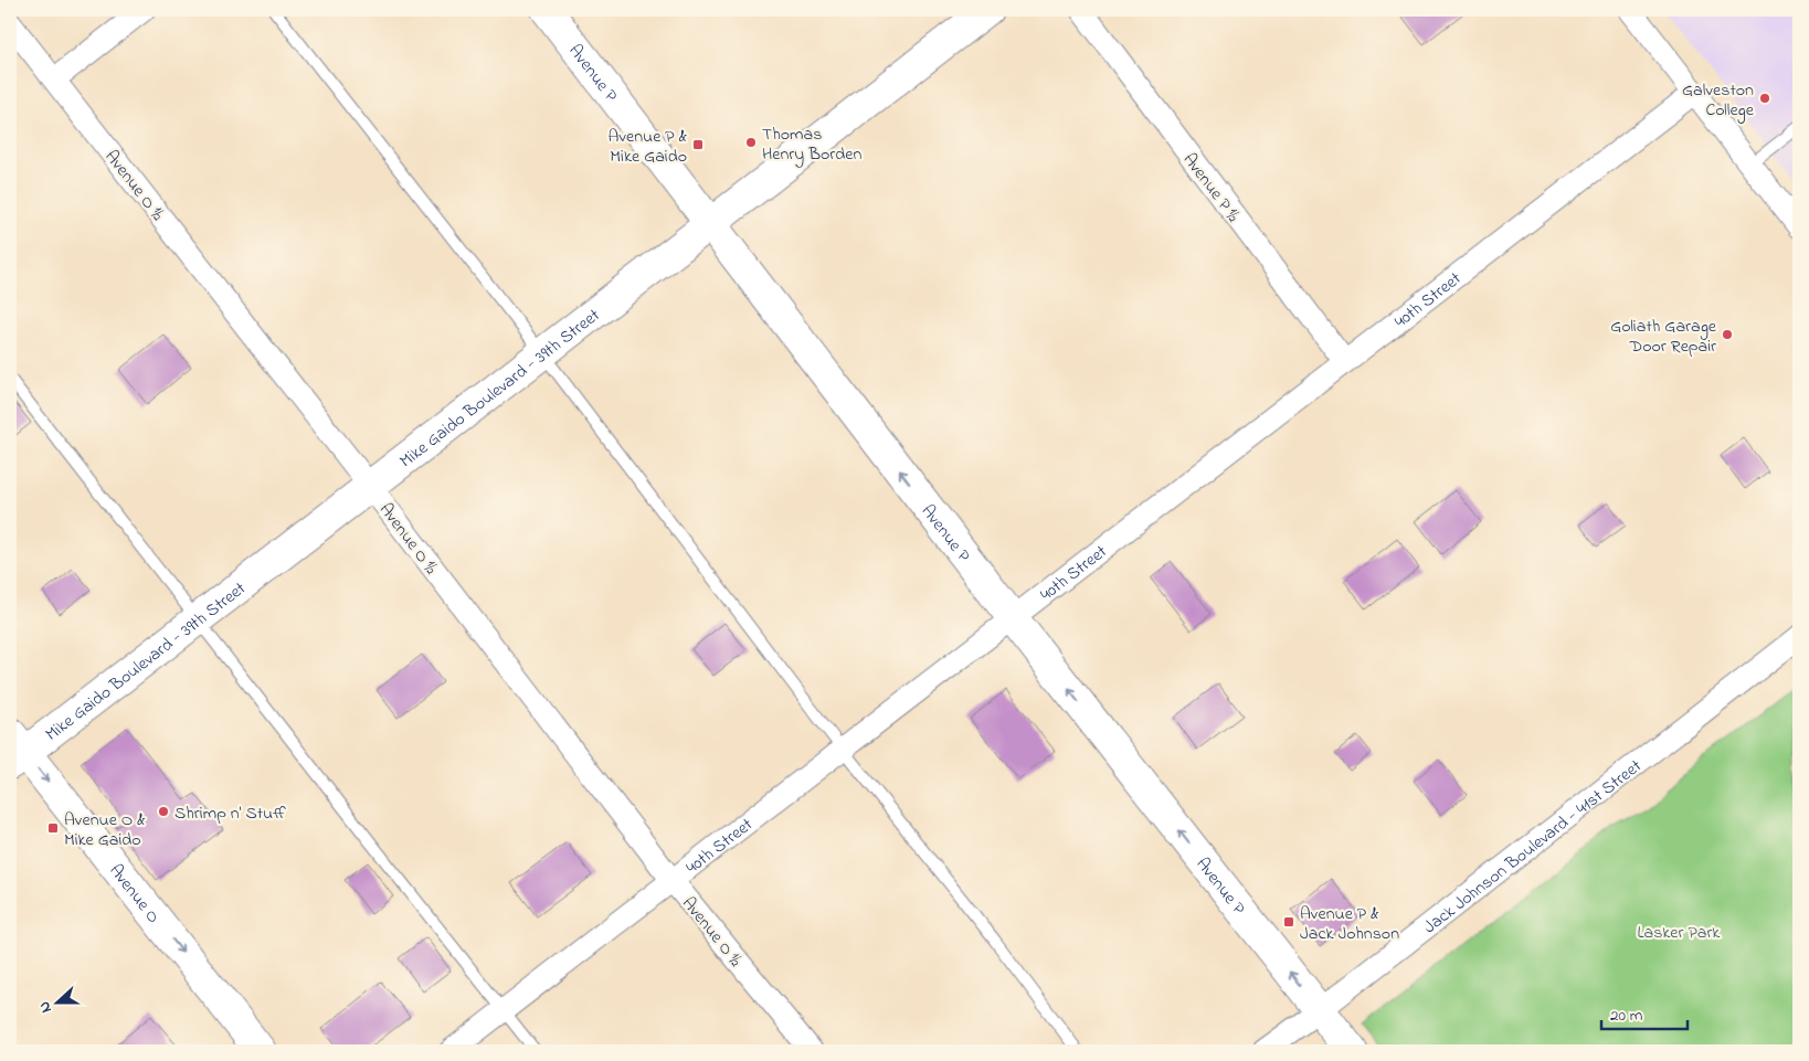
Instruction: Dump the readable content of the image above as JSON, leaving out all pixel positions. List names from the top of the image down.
{
  "streets": {
    "main road": ["Avenue P", "Mike Gaido Boulevard - 39th Street", "Avenue O"],
    "street": [
      "Avenue O ½",
      "Avenue P ½",
      "40th Street",
      "Jack Johnson Boulevard - 41st Street"
    ]
  },
  "crossings": [
    ["Avenue P", "40th Street"],
    ["Avenue P", "Mike Gaido Boulevard - 39th Street"],
    ["Avenue P", "Jack Johnson Boulevard - 41st Street"],
    ["Avenue O ½", "40th Street"],
    ["Avenue O ½", "Mike Gaido Boulevard - 39th Street"],
    ["Avenue P ½", "40th Street"],
    ["Mike Gaido Boulevard - 39th Street", "Avenue O"]
  ],
  "one_way": ["Avenue P", "Avenue O"],
  "parks": ["Lasker Park"],
  "places": {
    "other": [
      "Galveston College",
      "Thomas Henry Borden",
      "Goliath Garage Door Repair",
      "Shrimp n' Stuff"
    ],
    "transit": ["Avenue P & Mike Gaido", "Avenue O & Mike Gaido", "Avenue P & Jack Johnson"]
  },
  "scale_bar": "20 m",
  "north": "left"
}
